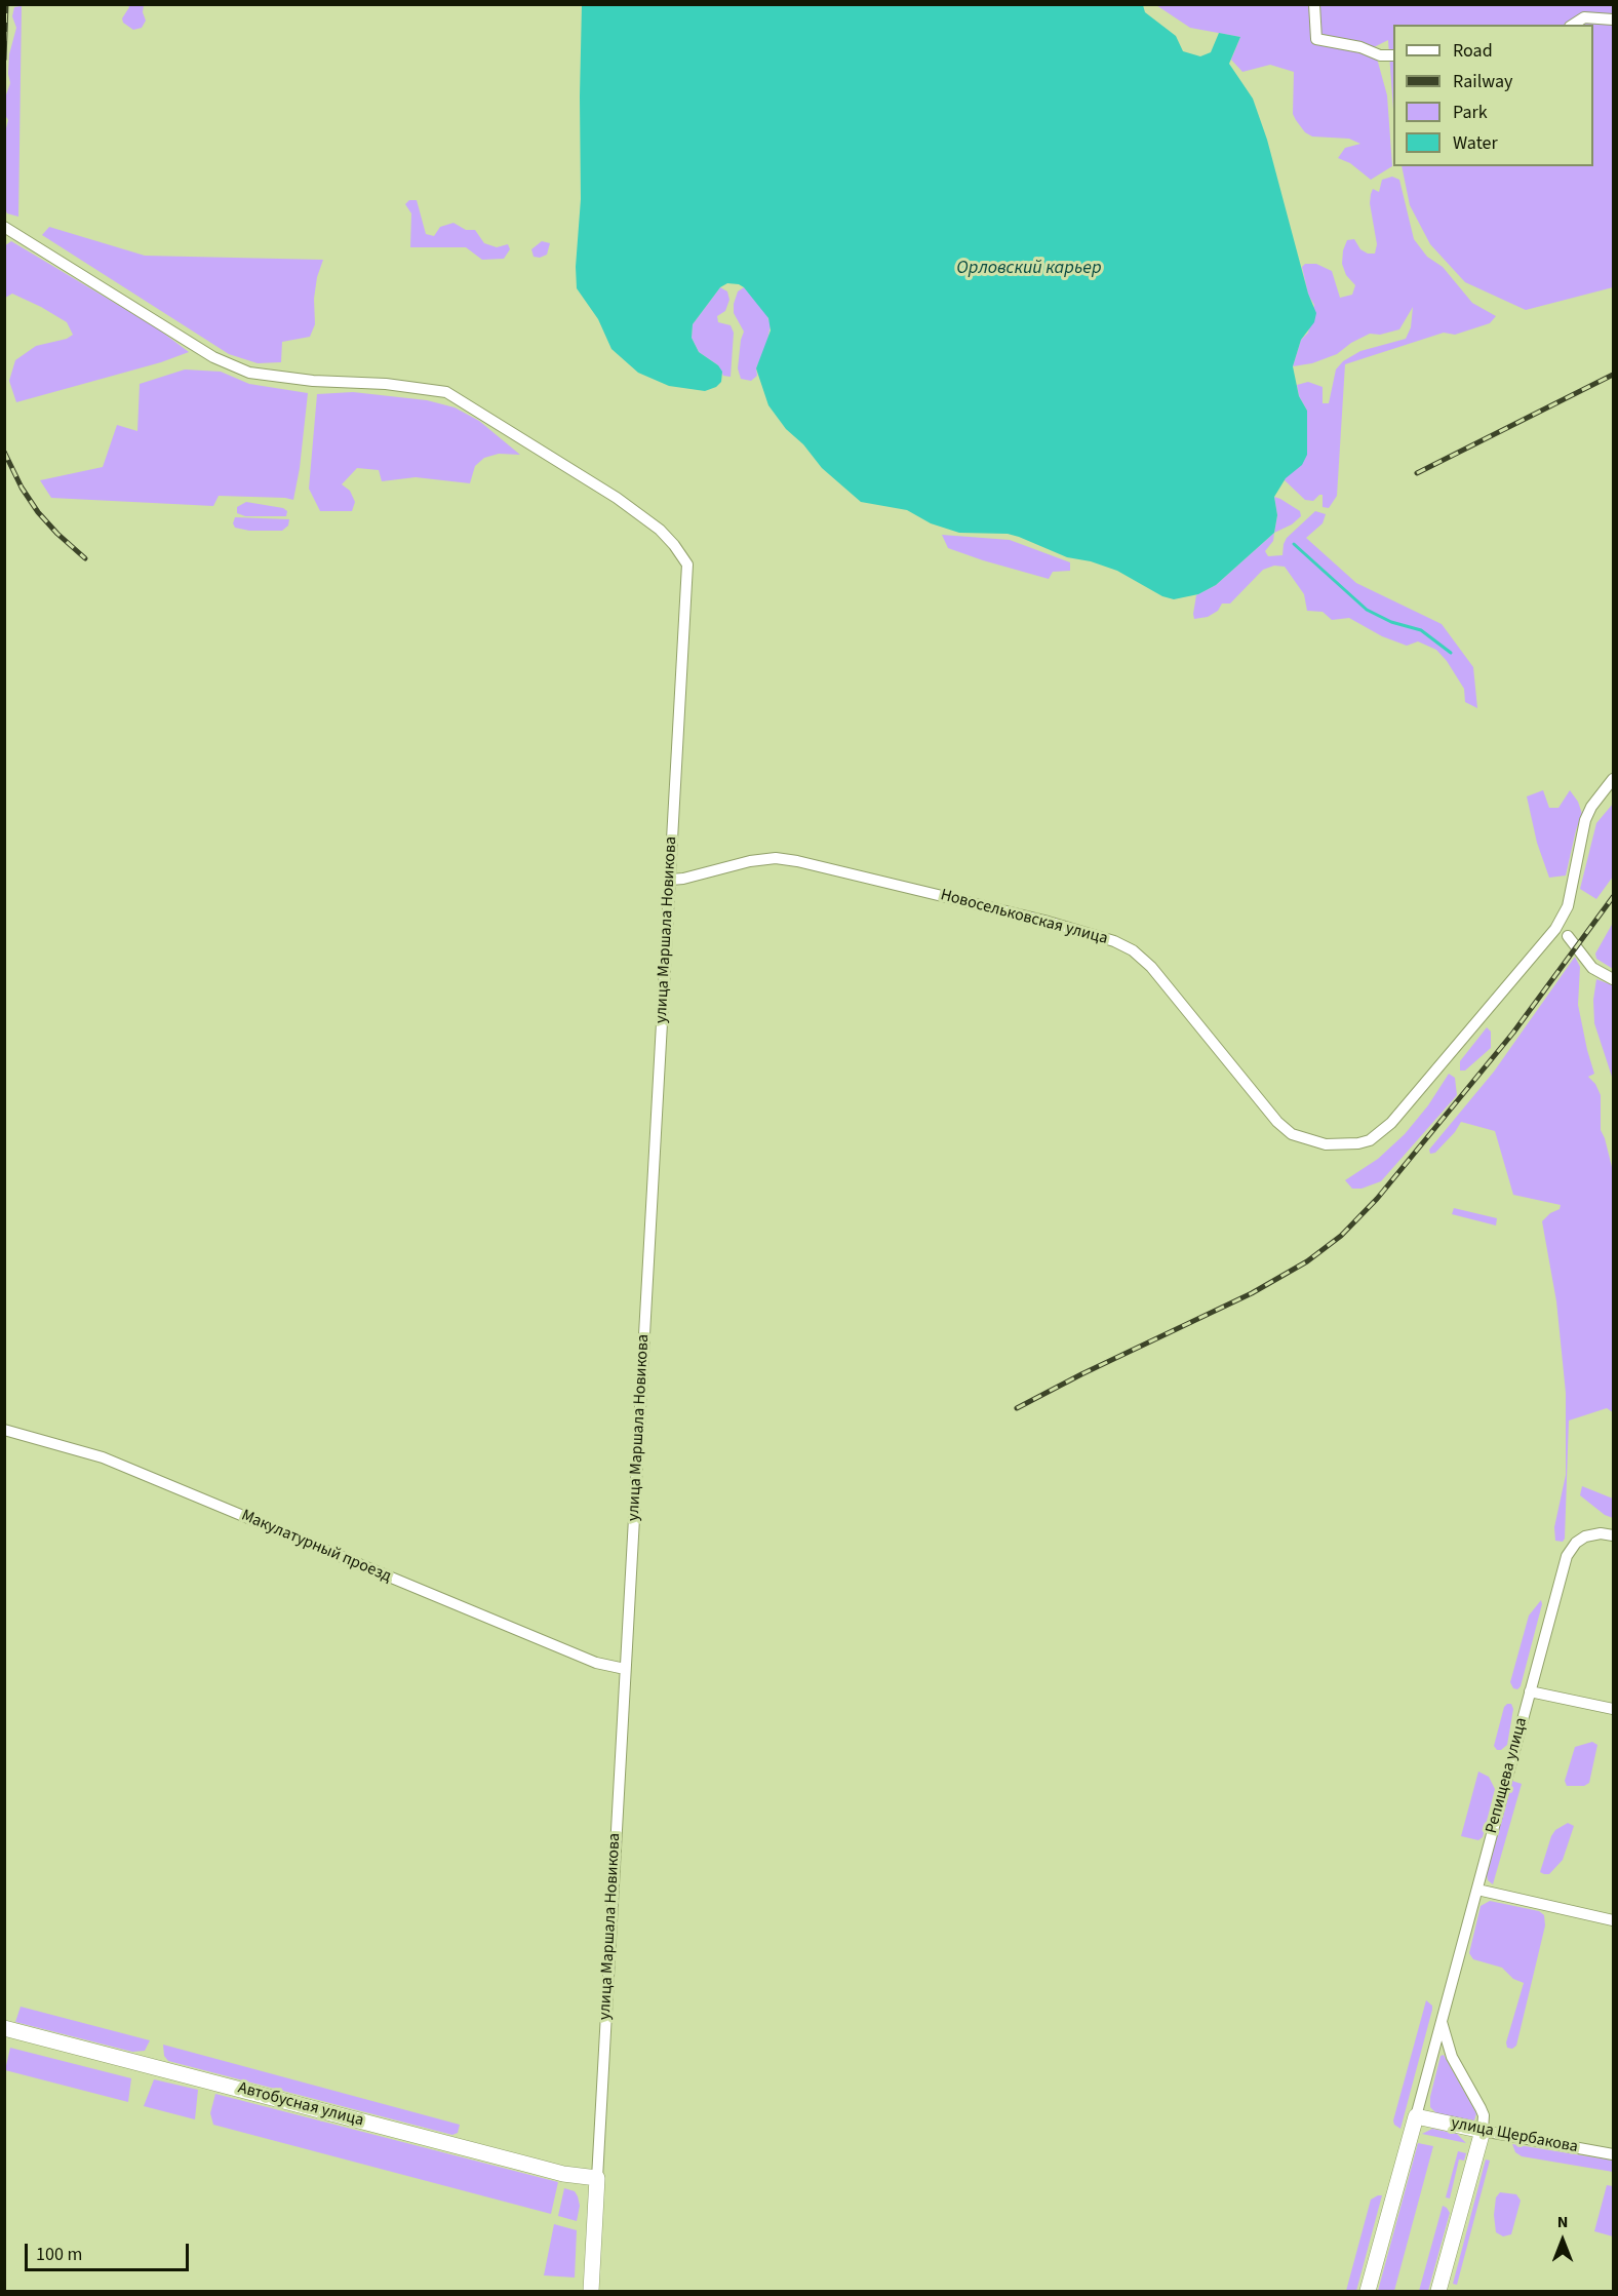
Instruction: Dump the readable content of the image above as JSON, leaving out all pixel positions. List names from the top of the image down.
{
  "streets": {
    "street": [
      "Новосельковская улица",
      "улица Маршала Новикова",
      "Макулатурный проезд",
      "Репищева улица",
      "Автобусная улица",
      "улица Щербакова"
    ]
  },
  "crossings": [
    ["Новосельковская улица", "улица Маршала Новикова"],
    ["улица Маршала Новикова", "Макулатурный проезд"],
    ["улица Маршала Новикова", "Автобусная улица"],
    ["Репищева улица", "улица Щербакова"]
  ],
  "water": ["Орловский карьер"],
  "legend": [
    "Road",
    "Railway",
    "Park",
    "Water"
  ],
  "scale_bar": "100 m",
  "north": "top"
}
